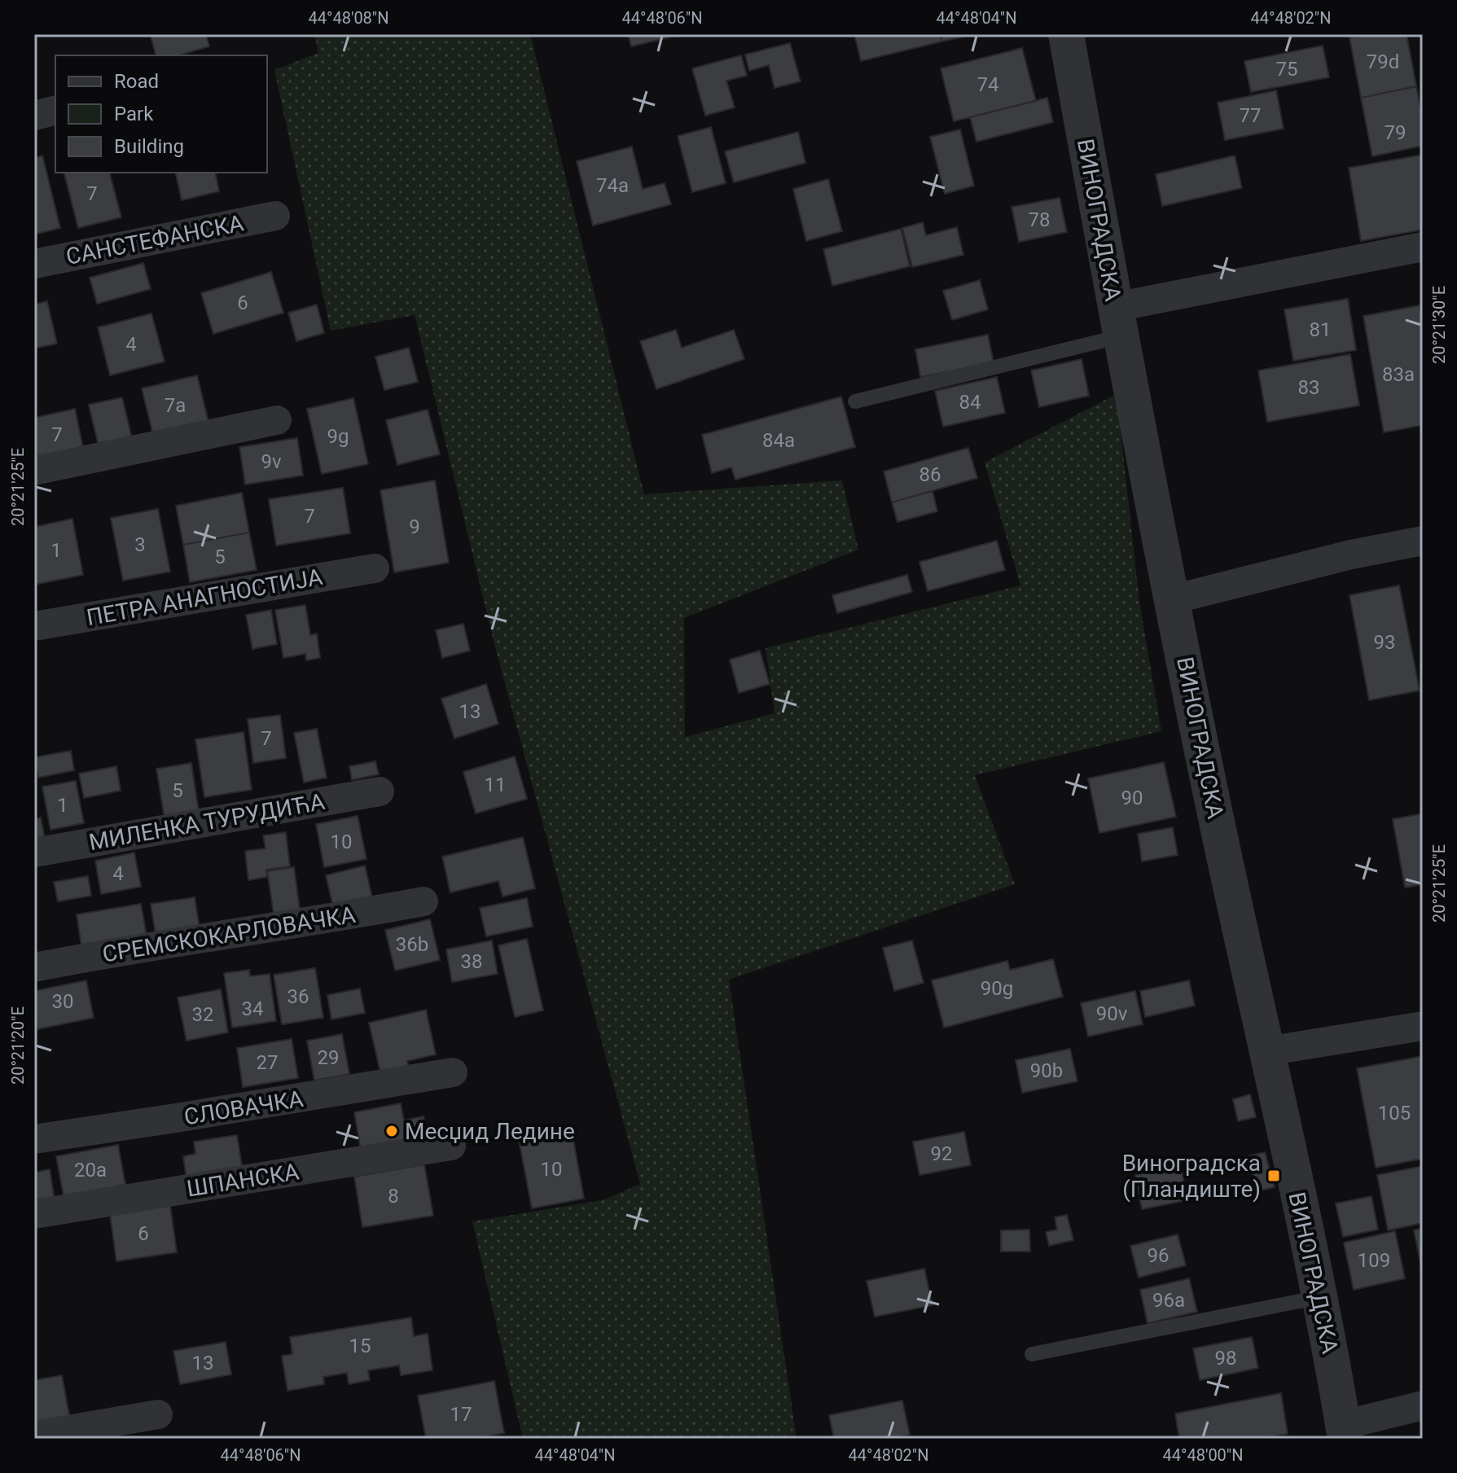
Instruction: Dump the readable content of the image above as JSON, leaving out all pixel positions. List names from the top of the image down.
{
  "streets": {
    "street": [
      "ВИНОГРАДСКА",
      "САНСТЕФАНСКА",
      "ПЕТРА АНАГНОСТИЈА",
      "МИЛЕНКА ТУРУДИЋА",
      "СРЕМСКОКАРЛОВАЧКА",
      "СЛОВАЧКА",
      "ШПАНСКА"
    ]
  },
  "places": {
    "other": ["Месџид Ледине"],
    "transit": ["Виноградска (Пландиште)"]
  },
  "house_numbers": [
    "79d",
    "75",
    "74",
    "77",
    "79",
    "74a",
    "7",
    "78",
    "6",
    "81",
    "4",
    "83a",
    "83",
    "84",
    "7a",
    "7",
    "9g",
    "84a",
    "9v",
    "86",
    "7",
    "9",
    "3",
    "1",
    "5",
    "93",
    "13",
    "7",
    "11",
    "5",
    "90",
    "1",
    "10",
    "4",
    "36b",
    "38",
    "90g",
    "36",
    "30",
    "34",
    "90v",
    "32",
    "29",
    "27",
    "90b",
    "105",
    "92",
    "10",
    "20a",
    "8",
    "6",
    "96",
    "109",
    "96a",
    "15",
    "98",
    "13",
    "17"
  ],
  "legend": ["Road", "Park", "Building"],
  "coordinates": [
    "44°48'08\"N",
    "44°48'06\"N",
    "44°48'04\"N",
    "44°48'02\"N",
    "20°21'30\"E",
    "20°21'25\"E",
    "20°21'20\"E",
    "44°48'00\"N"
  ]
}
